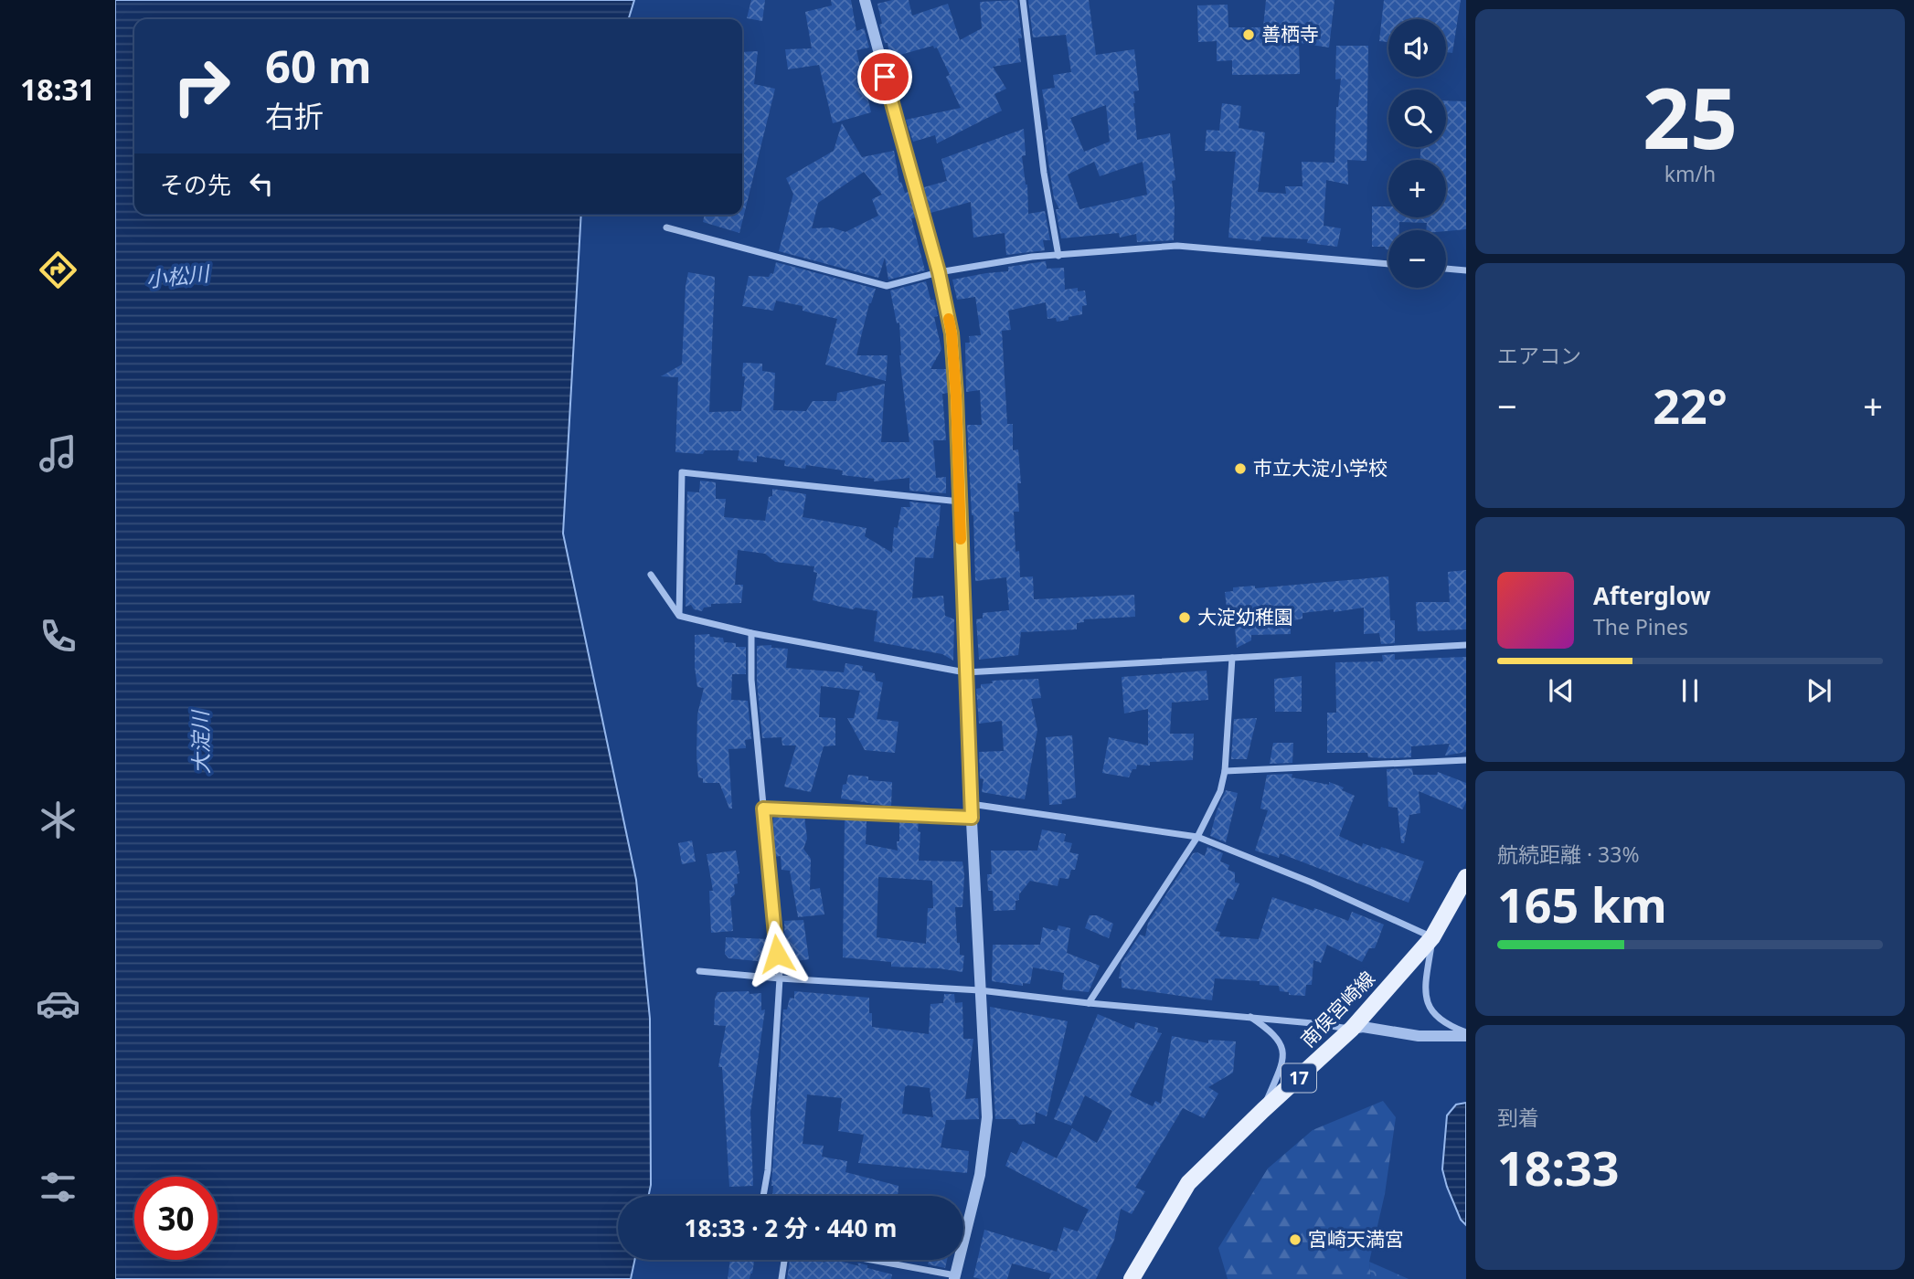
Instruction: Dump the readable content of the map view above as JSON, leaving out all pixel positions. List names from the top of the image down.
{
  "streets": {
    "main road": ["南俣宮崎線", "17"]
  },
  "water": ["小松川", "大淀川"],
  "places": [
    "善栖寺",
    "市立大淀小学校",
    "大淀幼稚園",
    "宮崎天満宮"
  ],
  "page": {
    "tabs": "18:31",
    "tile": [
      ["25", "km/h"],
      "エアコン",
      ["航続距離 · 33%", "165 km"],
      ["到着", "18:33"]
    ],
    "map_buttons": ["+", "−"],
    "turn": ["60 m", "右折"],
    "then": "その先",
    "heat": ["−", "22°", "+"],
    "song": ["Afterglow", "The Pines"],
    "limit": "30",
    "trip": "18:33 · 2 分 · 440 m"
  }
}
